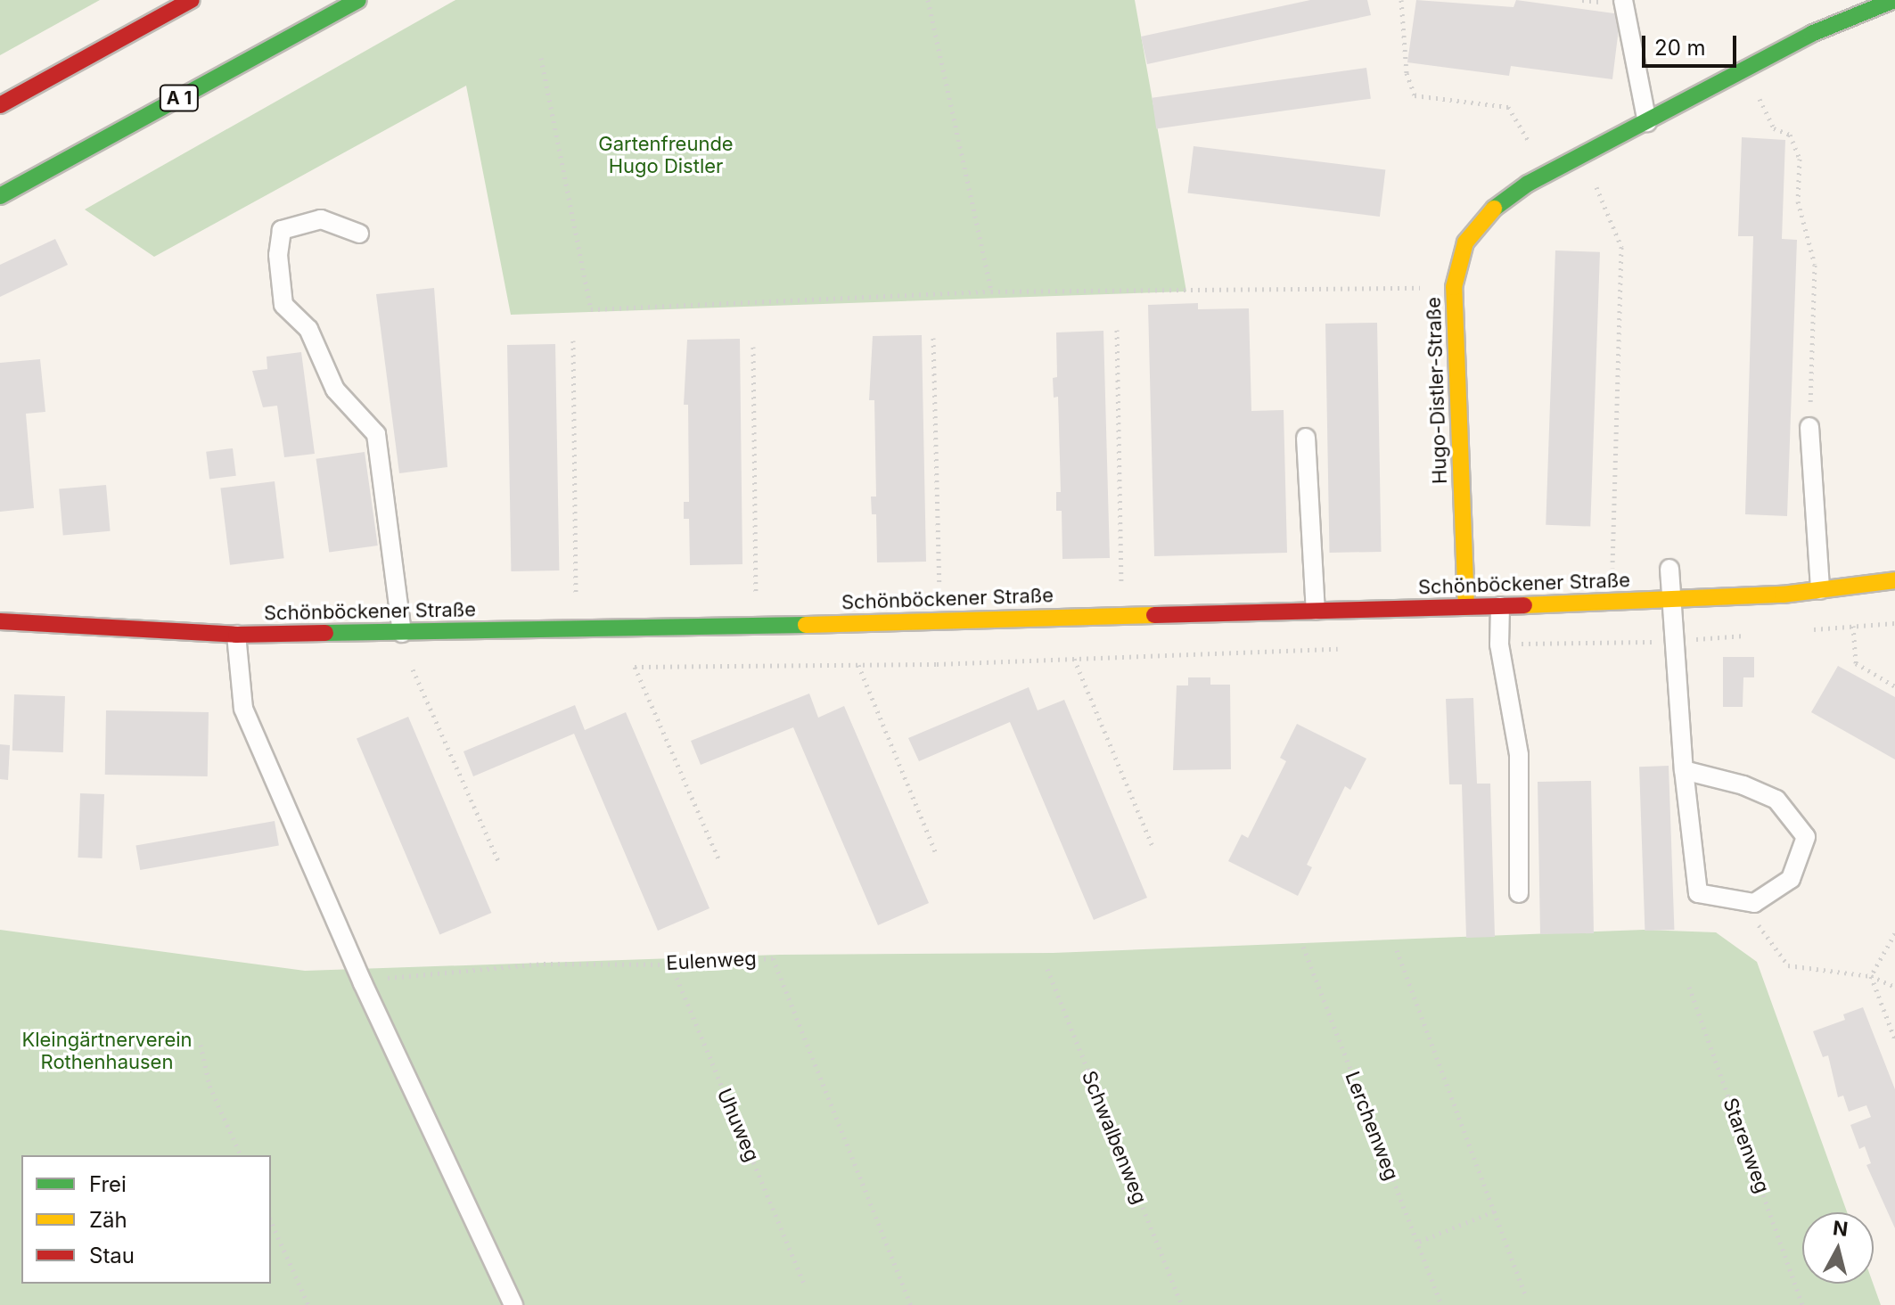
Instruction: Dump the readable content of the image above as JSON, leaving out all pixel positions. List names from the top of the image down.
{
  "streets": {
    "main road": ["A 1", "Hugo-Distler-Straße", "Schönböckener Straße"],
    "path": [
      "Eulenweg",
      "Uhuweg",
      "Lerchenweg",
      "Schwalbenweg",
      "Starenweg"
    ]
  },
  "crossings": [
    ["Hugo-Distler-Straße", "Schönböckener Straße"],
    ["Eulenweg", "Uhuweg"]
  ],
  "parks": ["Gartenfreunde Hugo Distler", "Kleingärtnerverein Rothenhausen"],
  "legend": ["Frei", "Zäh", "Stau"],
  "scale_bar": "20 m",
  "north": "top"
}
